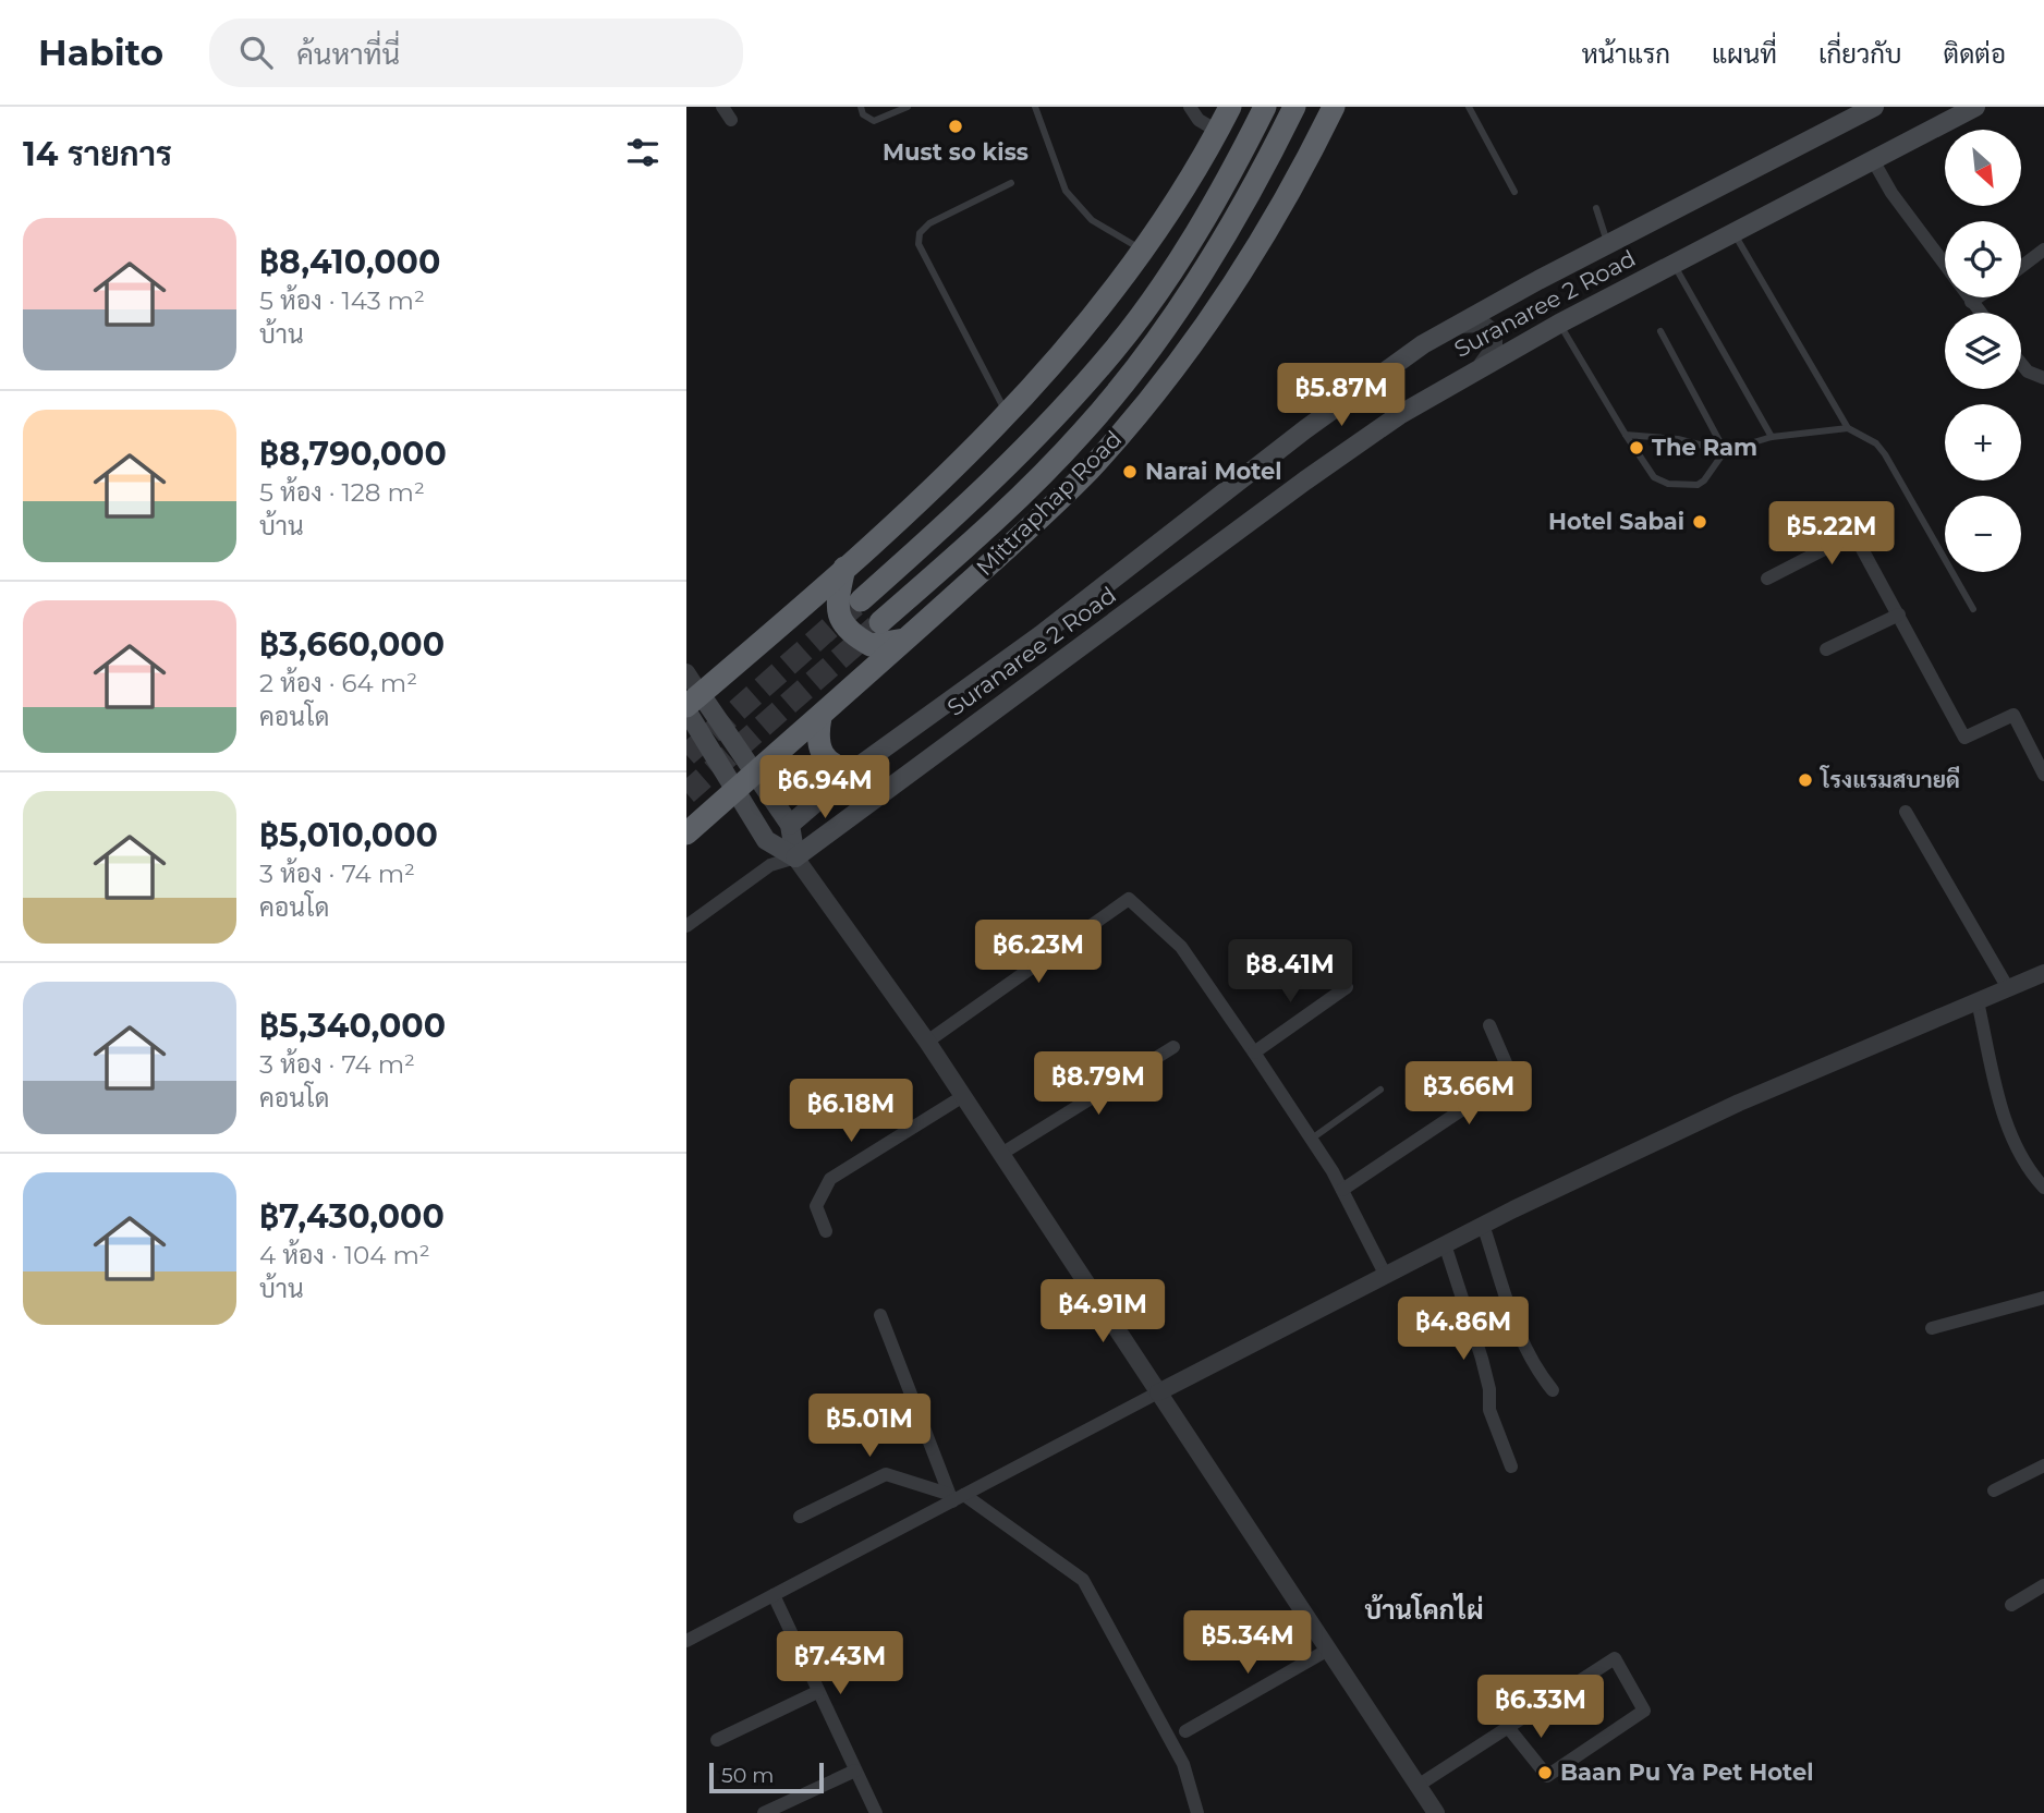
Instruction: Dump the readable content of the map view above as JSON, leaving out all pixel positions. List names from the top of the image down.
{
  "streets": {
    "highway": ["Mittraphap Road"],
    "main road": ["Suranaree 2 Road"]
  },
  "districts": ["บ้านโคกไผ่"],
  "places": [
    "Must so kiss",
    "The Ram",
    "Narai Motel",
    "Hotel Sabai",
    "โรงแรมสบายดี",
    "Baan Pu Ya Pet Hotel"
  ],
  "scale_bar": "50 m",
  "north": "bottom right",
  "page": {
    "header": "Habito",
    "search": "ค้นหาที่นี่",
    "nav": [
      "หน้าแรก",
      "แผนที่",
      "เกี่ยวกับ",
      "ติดต่อ"
    ],
    "heading": "14 รายการ",
    "map_buttons": ["+", "−"],
    "list": [
      {
        "name": "฿8,410,000",
        "note": "5 ห้อง · 143 m² · บ้าน"
      },
      {
        "name": "฿8,790,000",
        "note": "5 ห้อง · 128 m² · บ้าน"
      },
      {
        "name": "฿3,660,000",
        "note": "2 ห้อง · 64 m² · คอนโด"
      },
      {
        "name": "฿5,010,000",
        "note": "3 ห้อง · 74 m² · คอนโด"
      },
      {
        "name": "฿5,340,000",
        "note": "3 ห้อง · 74 m² · คอนโด"
      },
      {
        "name": "฿7,430,000",
        "note": "4 ห้อง · 104 m² · บ้าน"
      }
    ],
    "price": [
      "฿5.87M",
      "฿5.22M",
      "฿6.94M",
      "฿6.23M",
      "฿8.41M",
      "฿8.79M",
      "฿3.66M",
      "฿6.18M",
      "฿4.91M",
      "฿4.86M",
      "฿5.01M",
      "฿5.34M",
      "฿7.43M",
      "฿6.33M"
    ],
    "scale": "50 m"
  }
}
